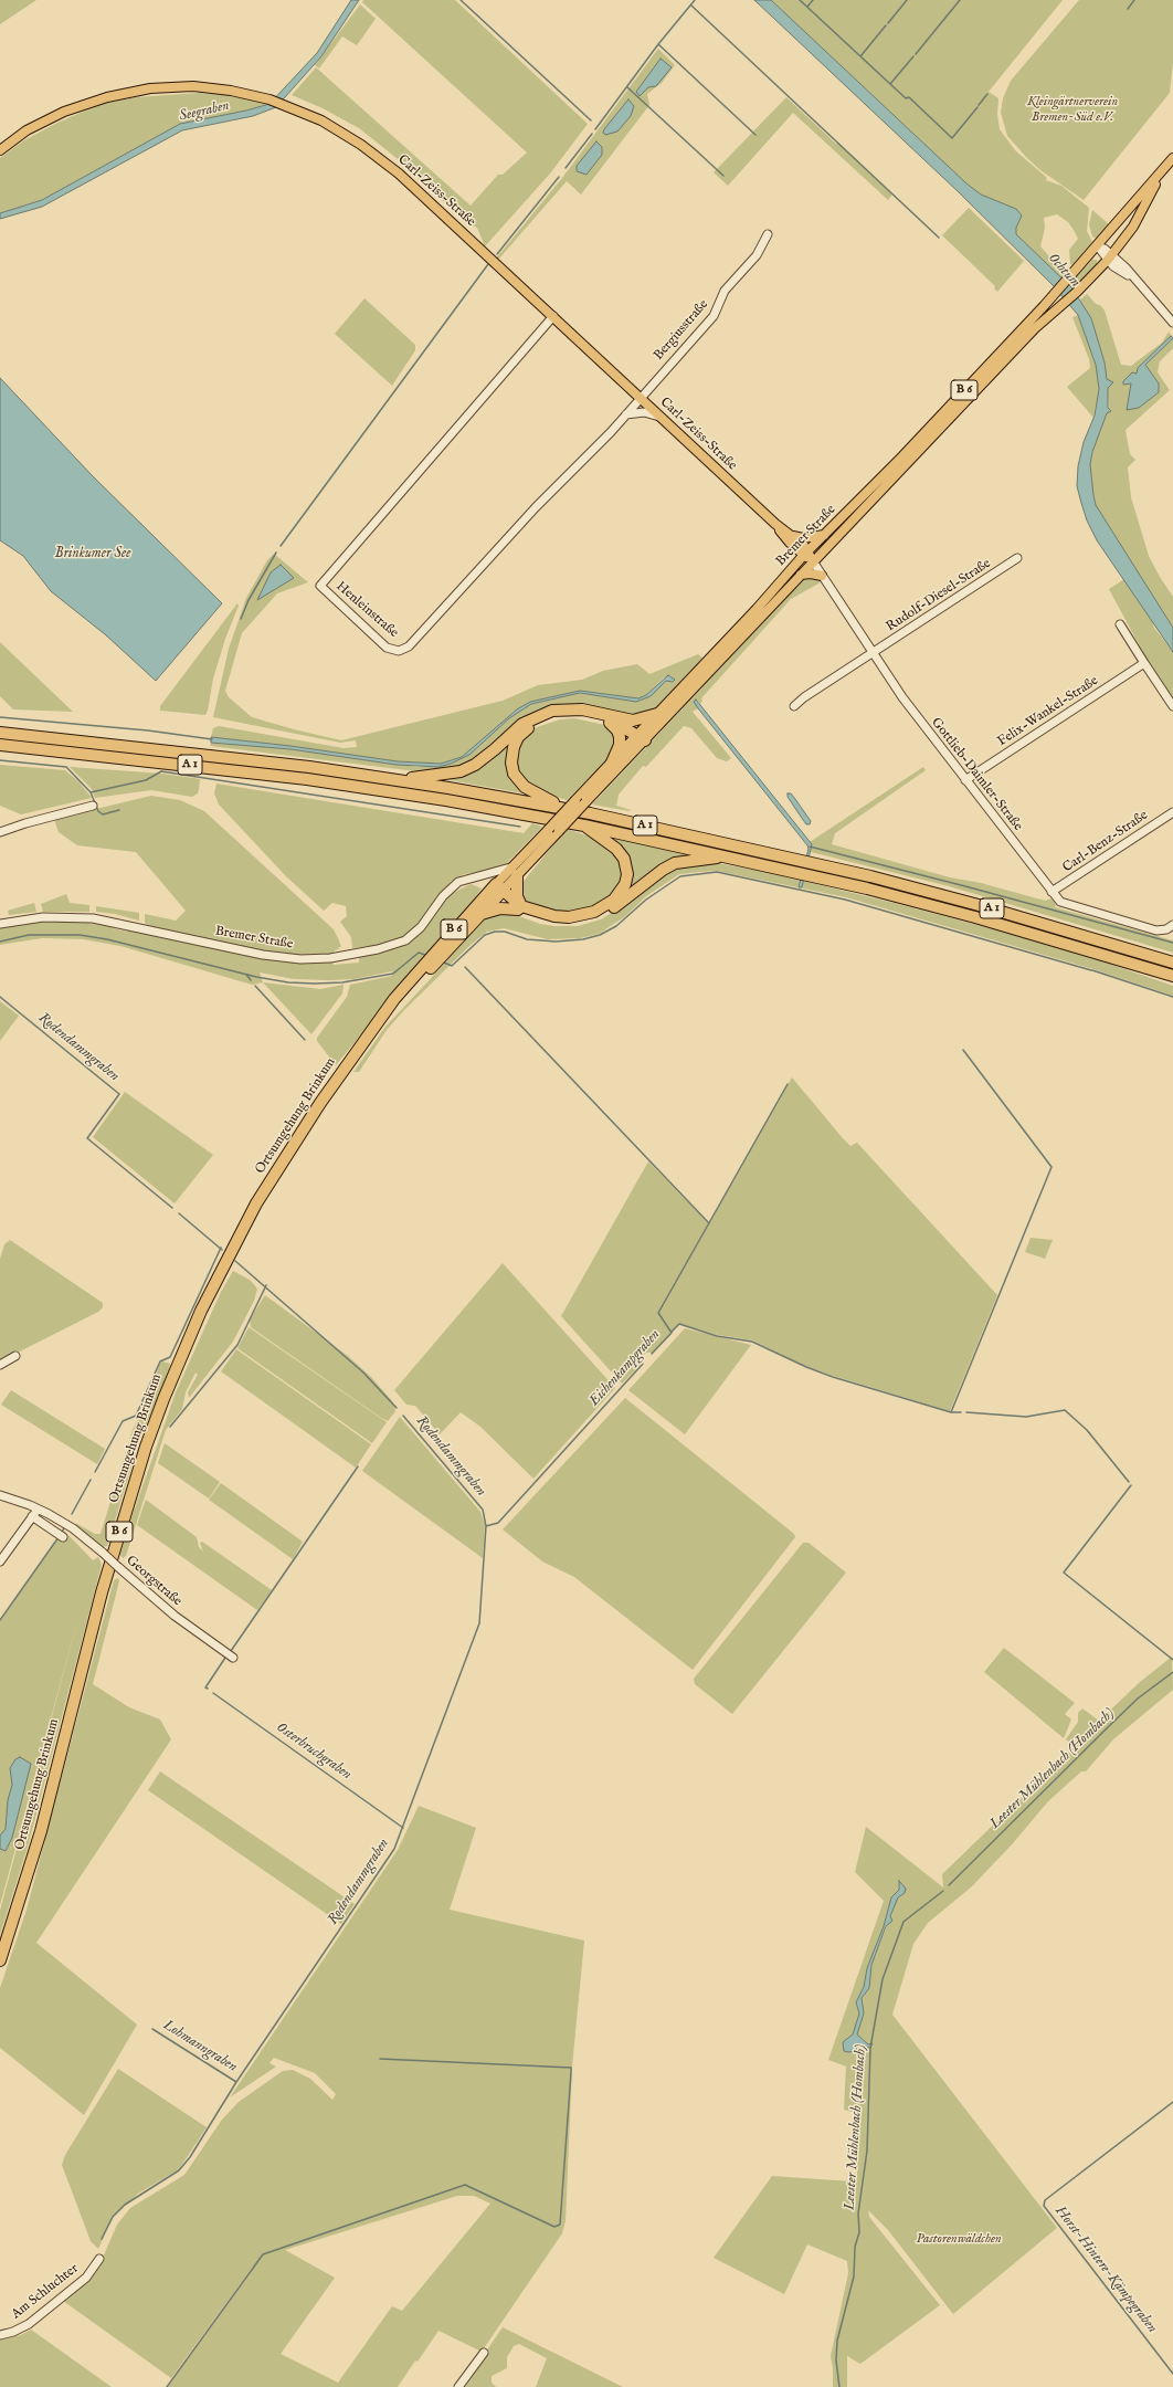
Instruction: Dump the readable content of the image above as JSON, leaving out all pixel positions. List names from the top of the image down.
{
  "streets": {
    "highway": ["B 6", "A 1", "Ortsumgehung Brinkum"],
    "main road": ["Carl-Zeiss-Straße", "Bremer Straße"],
    "street": [
      "Bergiusstraße",
      "Rudolf-Diesel-Straße",
      "Henleinstraße",
      "Felix-Wankel-Straße",
      "Gottlieb-Daimler-Straße",
      "Carl-Benz-Straße",
      "Georgstraße",
      "Am Schluchter"
    ]
  },
  "crossings": [
    ["Carl-Zeiss-Straße", "Bergiusstraße"],
    ["Carl-Zeiss-Straße", "Bremer Straße"],
    ["Carl-Zeiss-Straße", "Henleinstraße"],
    ["Carl-Zeiss-Straße", "Gottlieb-Daimler-Straße"],
    ["Bergiusstraße", "Henleinstraße"],
    ["B 6", "Bremer Straße"],
    ["B 6", "Ortsumgehung Brinkum"],
    ["Bremer Straße", "Gottlieb-Daimler-Straße"],
    ["Rudolf-Diesel-Straße", "Gottlieb-Daimler-Straße"],
    ["Felix-Wankel-Straße", "Gottlieb-Daimler-Straße"],
    ["Gottlieb-Daimler-Straße", "Carl-Benz-Straße"]
  ],
  "water": [
    "Seegraben",
    "Ochtum",
    "Brinkumer See",
    "Rodendammgraben",
    "Eichenkampgraben",
    "Osterbruchgraben",
    "Leester Mühlenbach (Hombach)",
    "Lohmanngraben",
    "Horst-Hintere-Kämpegraben"
  ],
  "parks": ["Kleingärtnerverein Bremen-Süd e.V.", "Pastorenwäldchen"]
}
